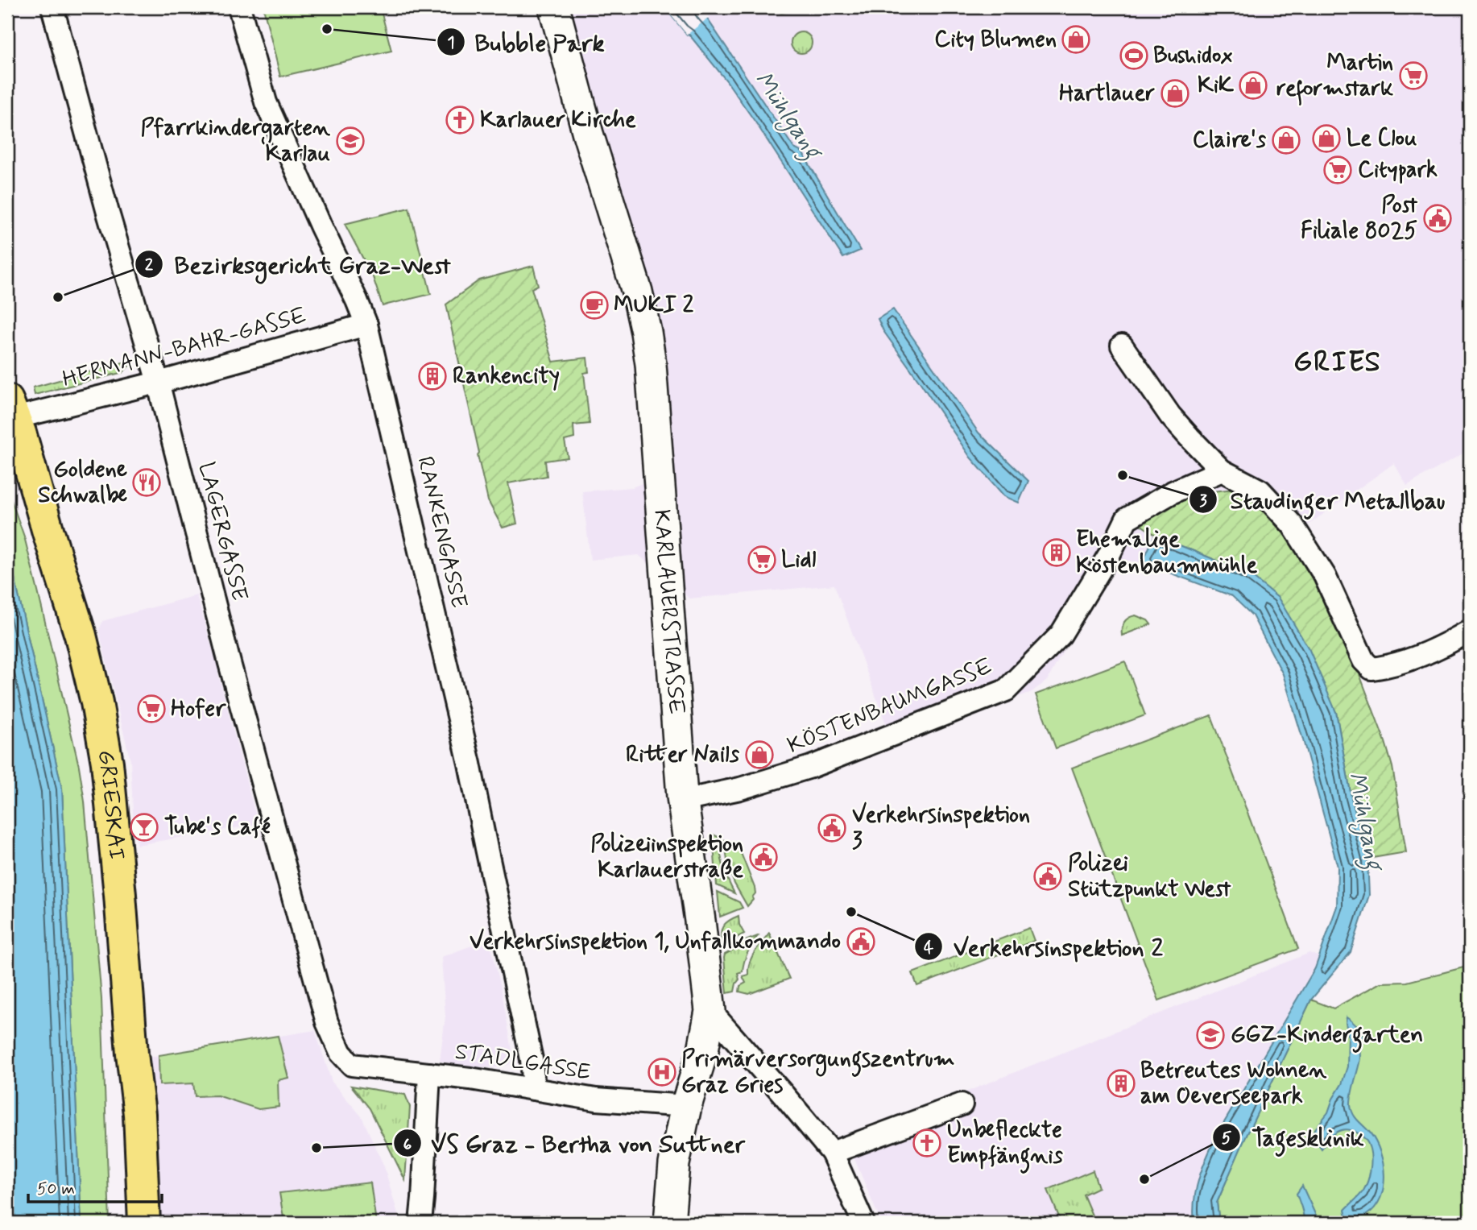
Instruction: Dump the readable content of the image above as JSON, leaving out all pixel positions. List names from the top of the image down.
{
  "streets": {
    "main road": ["KARLAUERSTRASSE", "GRIESKAI"],
    "street": [
      "HERMANN-BAHR-GASSE",
      "LAGERGASSE",
      "RANKENGASSE",
      "KÖSTENBAUMGASSE",
      "STADLGASSE"
    ]
  },
  "crossings": [
    ["HERMANN-BAHR-GASSE", "LAGERGASSE"],
    ["HERMANN-BAHR-GASSE", "RANKENGASSE"],
    ["HERMANN-BAHR-GASSE", "GRIESKAI"],
    ["LAGERGASSE", "STADLGASSE"],
    ["RANKENGASSE", "STADLGASSE"],
    ["KARLAUERSTRASSE", "KÖSTENBAUMGASSE"],
    ["KARLAUERSTRASSE", "STADLGASSE"]
  ],
  "districts": ["GRIES"],
  "water": ["Mühlgang"],
  "places": {
    "other": [
      "Bubble Park",
      "Bezirksgericht Graz-West",
      "Staudinger Metallbau",
      "Verkehrsinspektion 2",
      "VS Graz - Bertha von Suttner",
      "Tagesklinik"
    ],
    "shop": [
      "City Blumen",
      "KiK",
      "Hartlauer",
      "Le Clou",
      "Claire's",
      "Ritter Nails"
    ],
    "sports": ["Bushidox"],
    "supermarket": [
      "Martin reformstark",
      "Citypark",
      "Lidl",
      "Hofer"
    ],
    "church": ["Karlauer Kirche", "Unbefleckte Empfängnis"],
    "school or university": ["Pfarrkindergarten Karlau", "GGZ-Kindergarten"],
    "public building": [
      "Post Filiale 8025",
      "Verkehrsinspektion 3",
      "Polizeiinspektion Karlauerstraße",
      "Polizei Stützpunkt West",
      "Verkehrsinspektion 1, Unfallkommando"
    ],
    "cafe": ["MUKI 2"],
    "building": ["Rankencity", "Ehemalige Köstenbaummühle", "Betreutes Wohnen am Oeverseepark"],
    "restaurant": ["Goldene Schwalbe"],
    "bar": ["Tube's Café"],
    "hospital": ["Primärversorgungszentrum Graz Gries"]
  },
  "scale_bar": "50 m"
}
